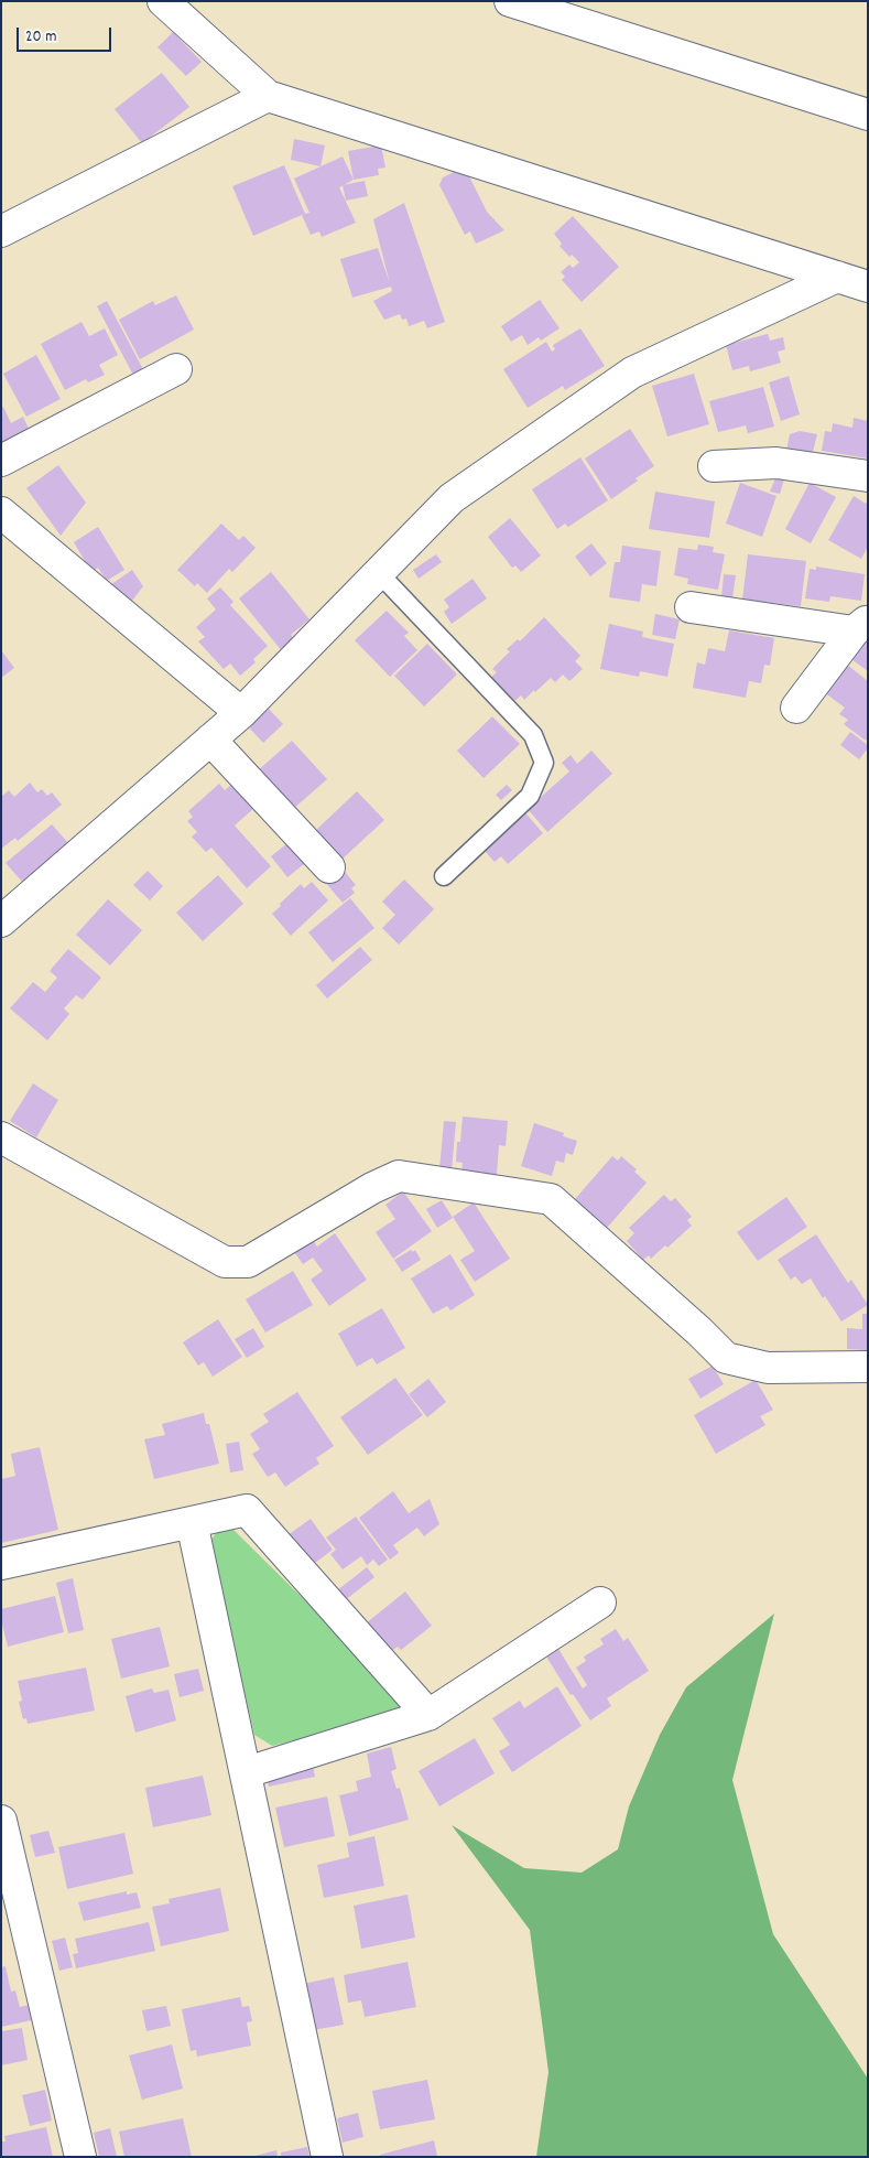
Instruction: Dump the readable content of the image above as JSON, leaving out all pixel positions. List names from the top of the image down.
{
  "scale_bar": "20 m"
}
